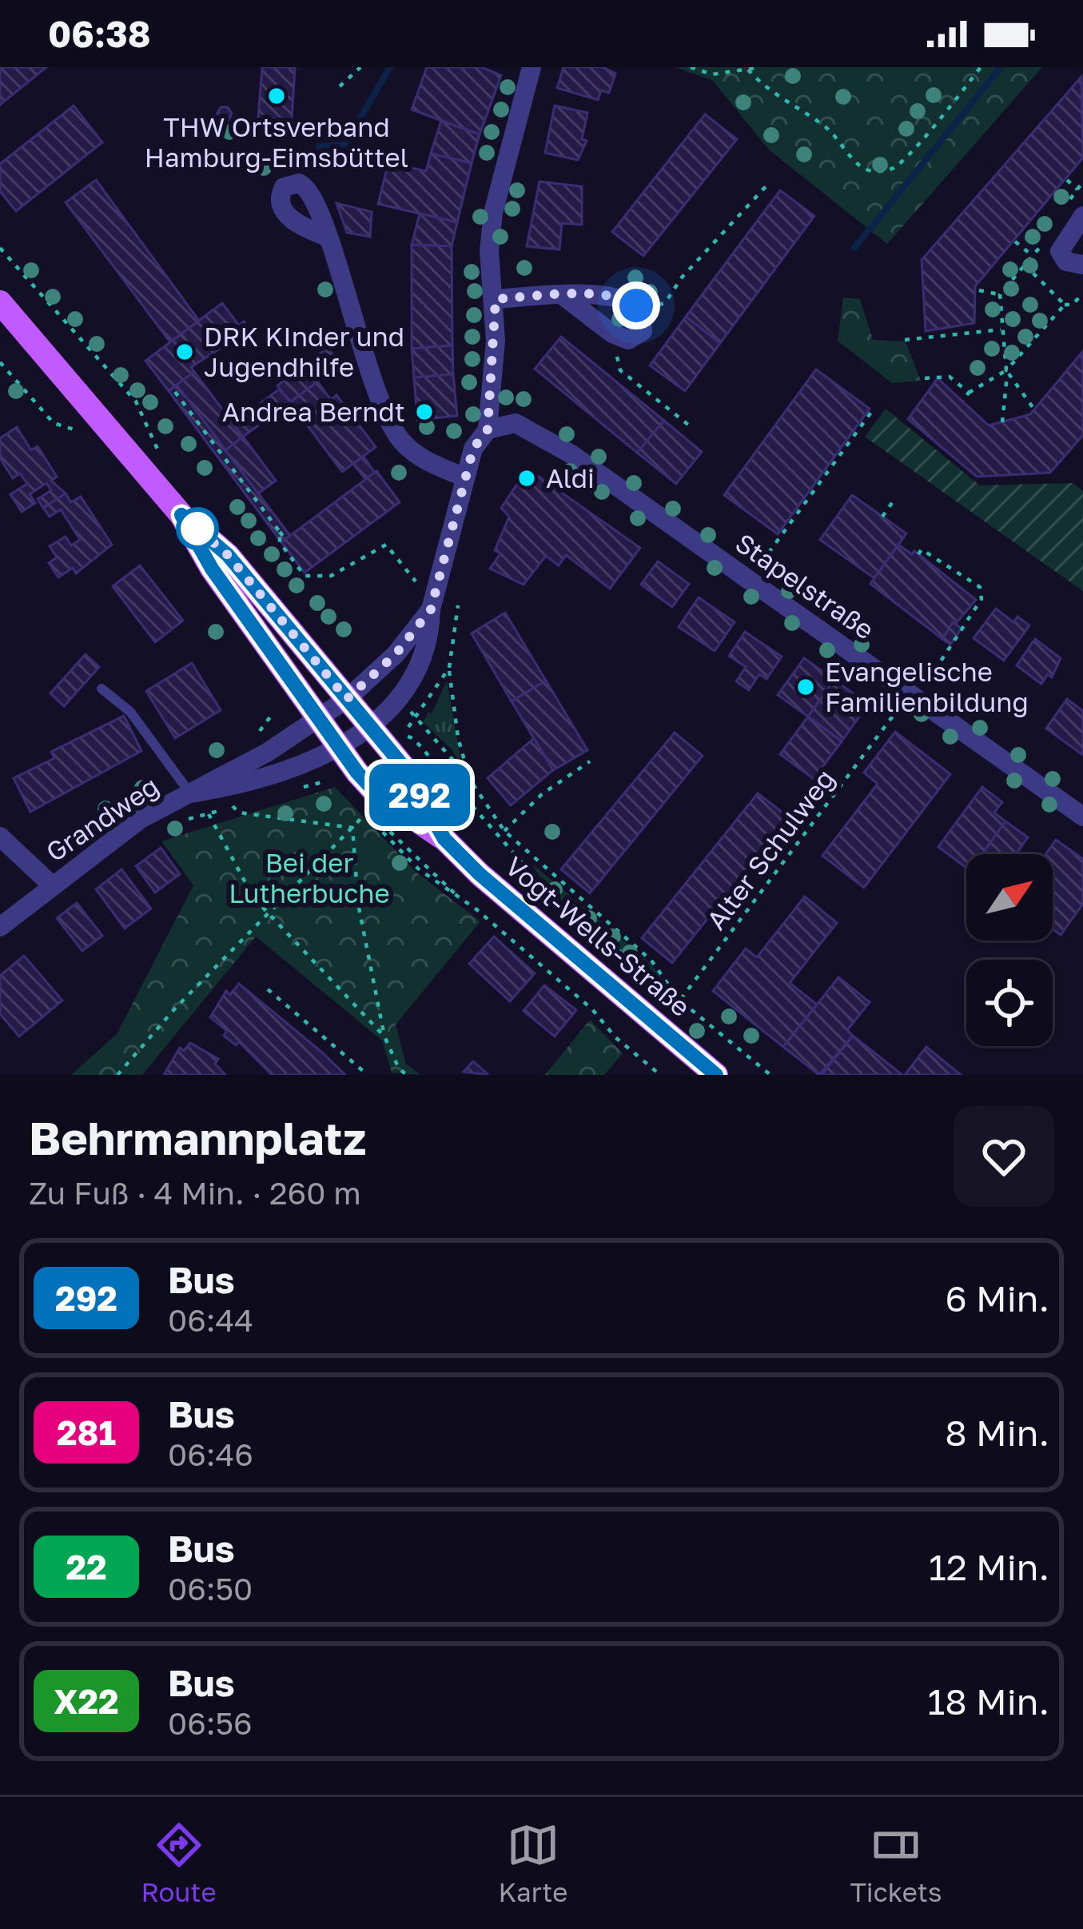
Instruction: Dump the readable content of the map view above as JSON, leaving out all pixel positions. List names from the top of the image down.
{
  "streets": {
    "main road": ["Vogt-Wells-Straße"],
    "street": ["Stapelstraße", "Grandweg"],
    "path": ["Alter Schulweg"]
  },
  "crossings": [
    ["Stapelstraße", "Grandweg"],
    ["Stapelstraße", "Alter Schulweg"],
    ["Grandweg", "Vogt-Wells-Straße"],
    ["Alter Schulweg", "Vogt-Wells-Straße"]
  ],
  "parks": ["Bei der Lutherbuche"],
  "places": [
    "THW Ortsverband Hamburg-Eimsbüttel",
    "DRK KInder und Jugendhilfe",
    "Andrea Berndt",
    "Aldi",
    "Evangelische Familienbildung"
  ],
  "lines": ["bus line 292"],
  "north": "top right",
  "page": {
    "status": "06:38",
    "on_map": "292",
    "heading": ["Behrmannplatz", "Zu Fuß · 4 Min. · 260 m"],
    "list": [
      {
        "mark": "292",
        "name": "Bus",
        "note": "06:44",
        "value": "6 Min."
      },
      {
        "mark": "281",
        "name": "Bus",
        "note": "06:46",
        "value": "8 Min."
      },
      {
        "mark": "22",
        "name": "Bus",
        "note": "06:50",
        "value": "12 Min."
      },
      {
        "mark": "X22",
        "name": "Bus",
        "note": "06:56",
        "value": "18 Min."
      }
    ],
    "tabs": ["Route", "Karte", "Tickets"]
  }
}
